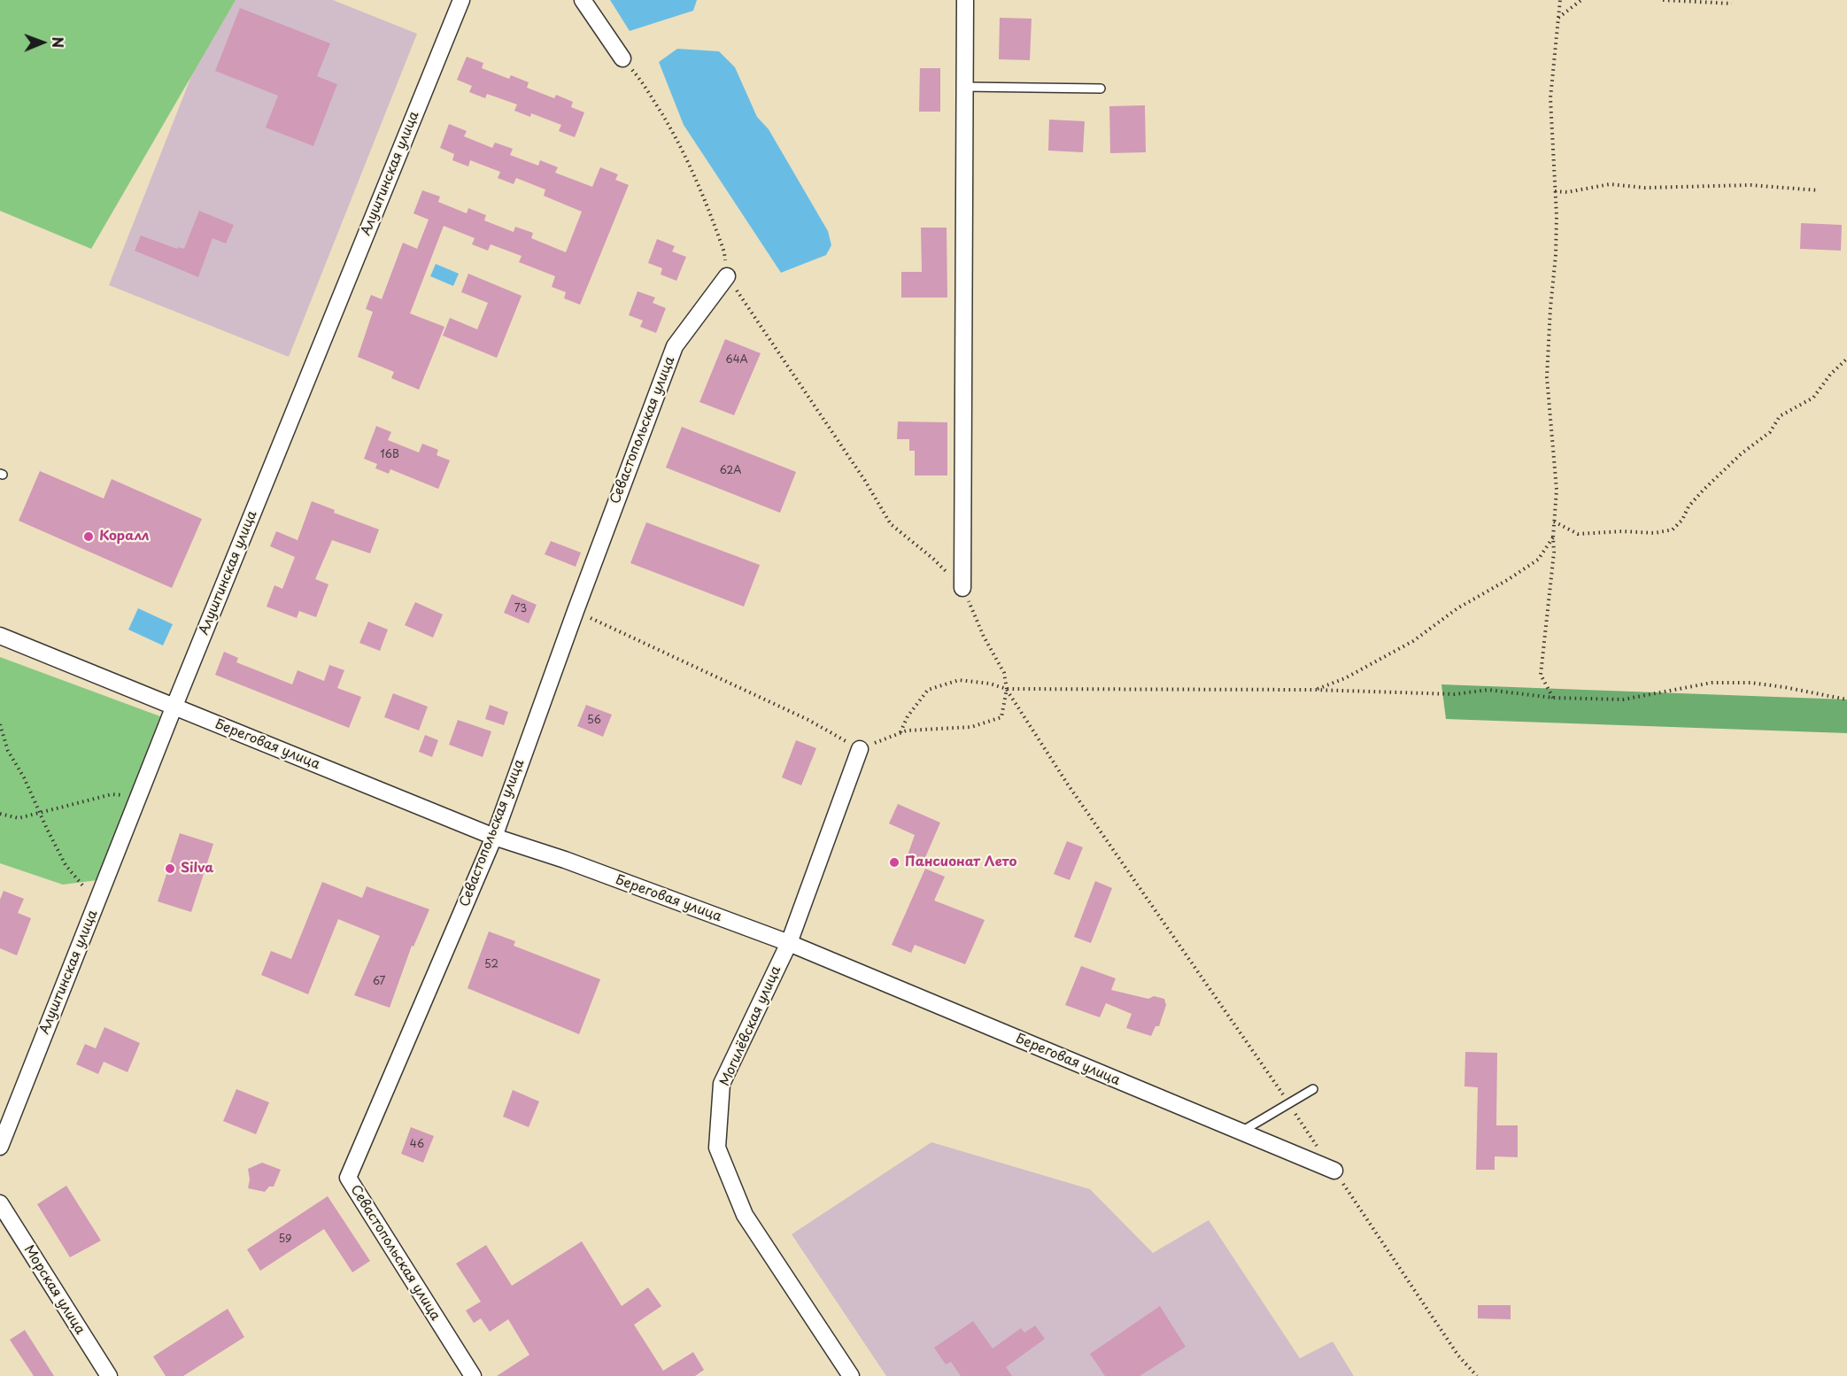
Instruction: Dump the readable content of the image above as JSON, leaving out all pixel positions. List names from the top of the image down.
{
  "streets": {
    "street": [
      "Алуштинская улица",
      "Севастопольская улица",
      "Береговая улица",
      "Могилёвская улица",
      "Морская улица"
    ]
  },
  "crossings": [
    ["Алуштинская улица", "Береговая улица"],
    ["Севастопольская улица", "Береговая улица"],
    ["Береговая улица", "Могилёвская улица"]
  ],
  "places": ["Коралл", "Пансионат Лето", "Silva"],
  "house_numbers": [
    "64А",
    "16В",
    "62А",
    "73",
    "56",
    "52",
    "67",
    "46",
    "59"
  ],
  "north": "right"
}
